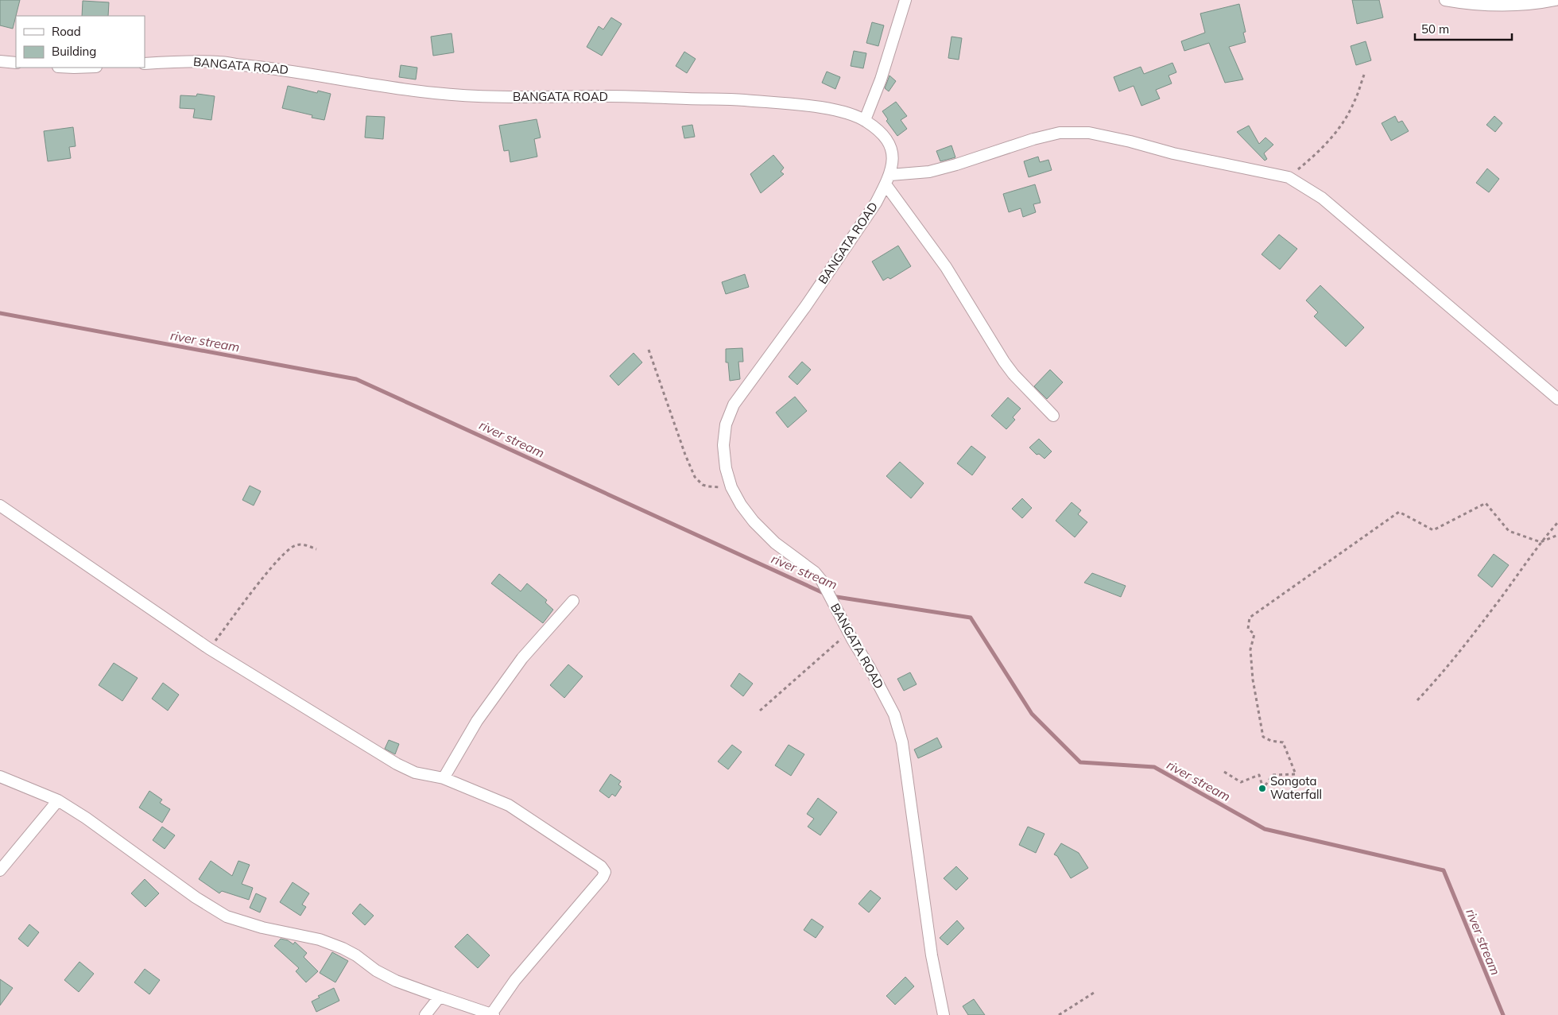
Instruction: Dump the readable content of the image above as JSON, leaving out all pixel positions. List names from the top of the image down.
{
  "streets": {
    "street": ["BANGATA ROAD"]
  },
  "water": ["river stream"],
  "places": ["Songota Waterfall"],
  "legend": ["Road", "Building"],
  "scale_bar": "50 m"
}
